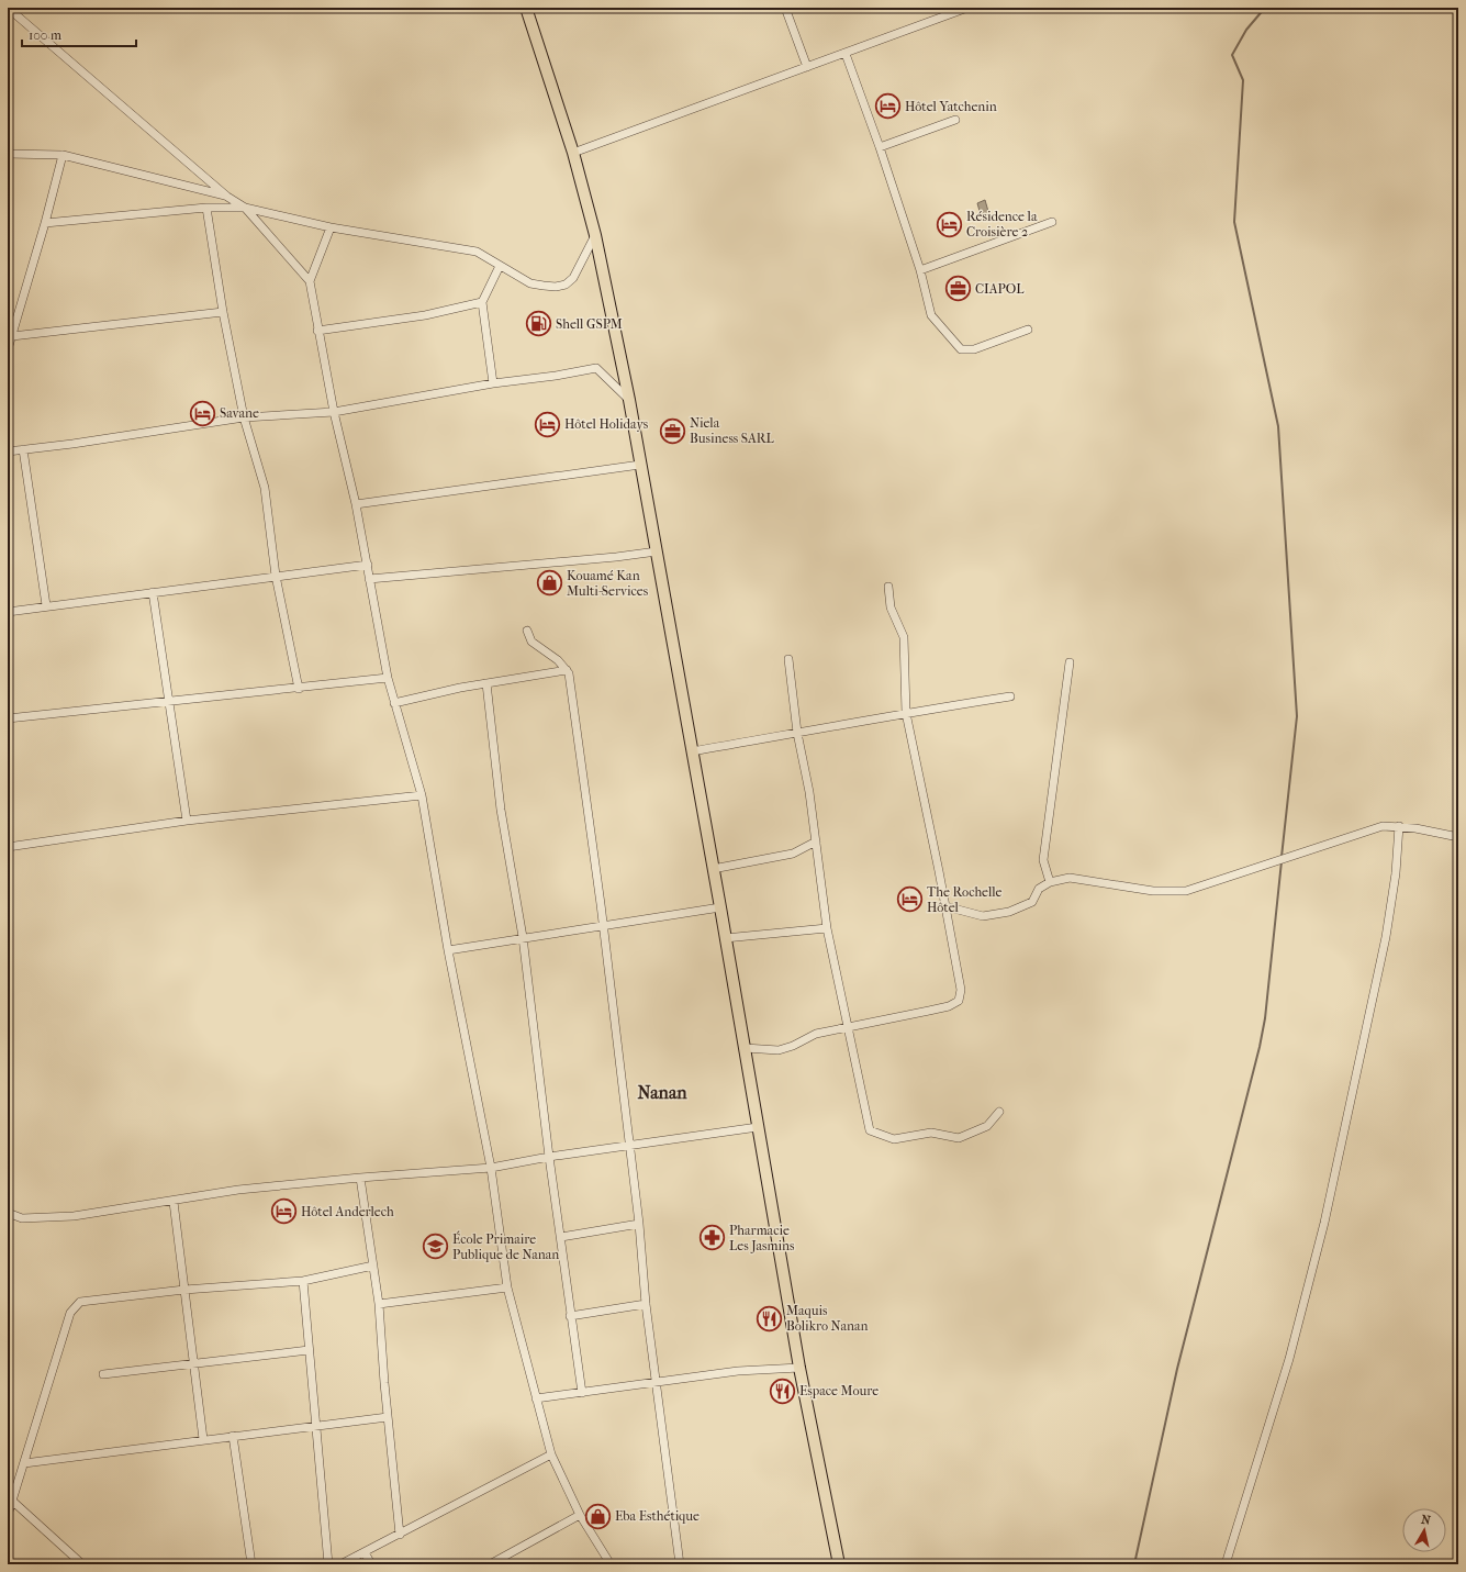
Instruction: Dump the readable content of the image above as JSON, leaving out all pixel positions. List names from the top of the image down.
{
  "districts": ["Nanan"],
  "places": {
    "hotel": [
      "Hôtel Yatchenin",
      "Résidence la Croisière 2",
      "Savane",
      "Hôtel Holidays",
      "The Rochelle Hôtel",
      "Hôtel Anderlech"
    ],
    "office": ["CIAPOL", "Niela Business SARL"],
    "fuel station": ["Shell GSPM"],
    "shop": ["Kouamé Kan Multi-Services", "Eba Esthétique"],
    "pharmacy": ["Pharmacie Les Jasmins"],
    "school or university": ["École Primaire Publique de Nanan"],
    "restaurant": ["Maquis Bolikro Nanan", "Espace Moure"]
  },
  "scale_bar": "100 m",
  "north": "top"
}
